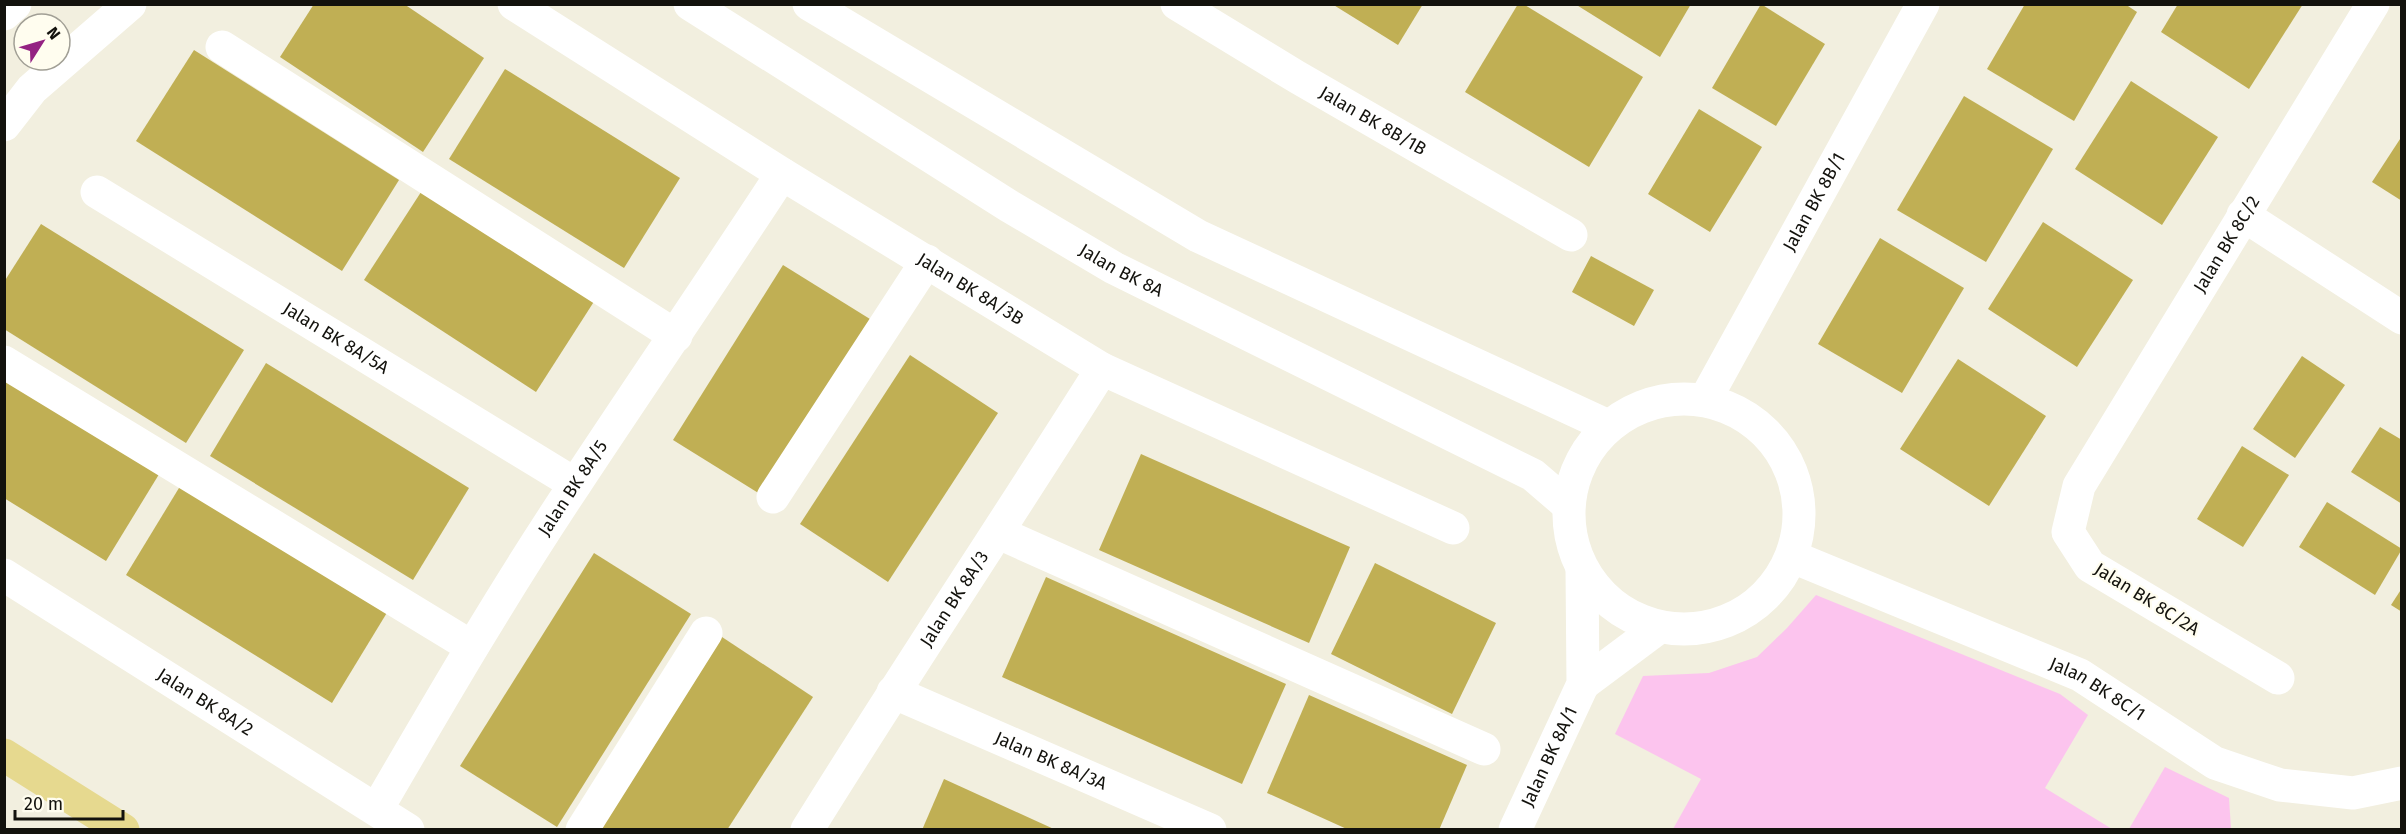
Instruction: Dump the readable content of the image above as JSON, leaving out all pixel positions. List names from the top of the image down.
{
  "streets": {
    "street": [
      "Jalan BK 8B/1B",
      "Jalan BK 8B/1",
      "Jalan BK 8C/2",
      "Jalan BK 8A",
      "Jalan BK 8A/3B",
      "Jalan BK 8A/5A",
      "Jalan BK 8A/5",
      "Jalan BK 8A/3",
      "Jalan BK 8C/2A",
      "Jalan BK 8C/1",
      "Jalan BK 8A/2",
      "Jalan BK 8A/1",
      "Jalan BK 8A/3A"
    ]
  },
  "crossings": [
    ["Jalan BK 8C/2", "Jalan BK 8C/2A"],
    ["Jalan BK 8A/3B", "Jalan BK 8A/5"],
    ["Jalan BK 8A/3B", "Jalan BK 8A/3"],
    ["Jalan BK 8A/5A", "Jalan BK 8A/5"],
    ["Jalan BK 8A/5", "Jalan BK 8A/2"],
    ["Jalan BK 8A/3", "Jalan BK 8A/3A"]
  ],
  "scale_bar": "20 m",
  "north": "top right"
}
